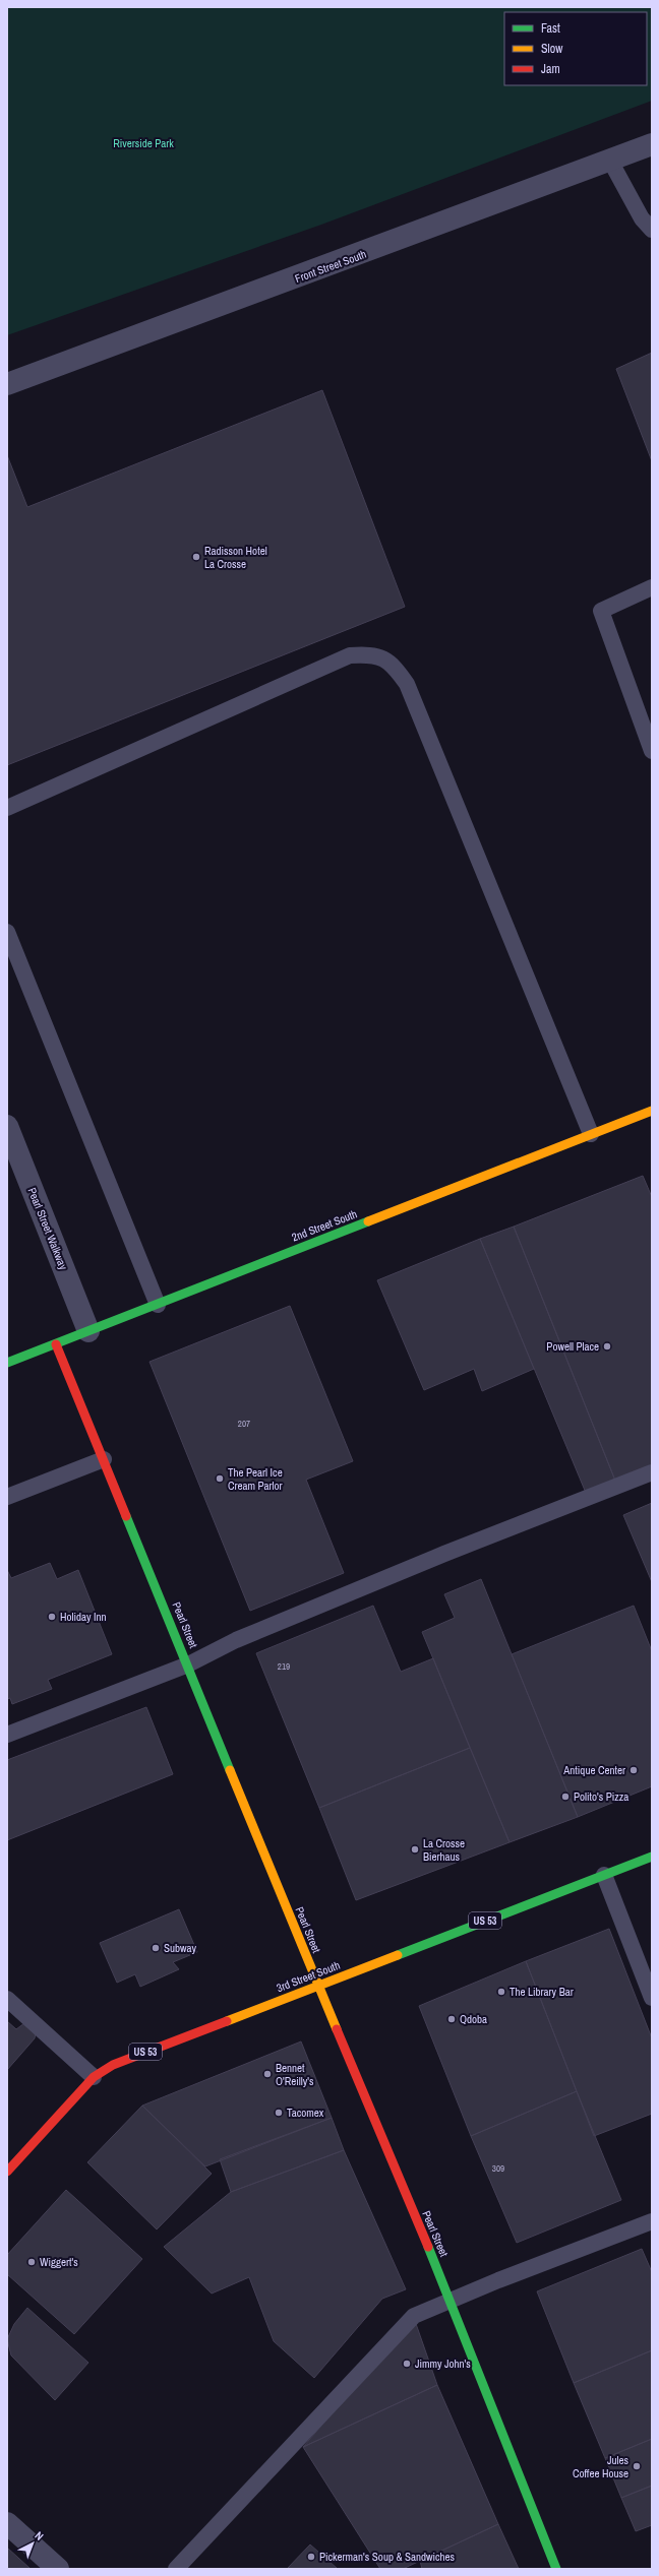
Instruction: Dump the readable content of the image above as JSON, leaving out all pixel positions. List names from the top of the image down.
{
  "streets": {
    "main road": [
      "2nd Street South",
      "Pearl Street",
      "US 53",
      "3rd Street South"
    ],
    "street": ["Front Street South", "Pearl Street Walkway"]
  },
  "crossings": [
    ["2nd Street South", "Pearl Street Walkway"],
    ["2nd Street South", "Pearl Street"],
    ["Pearl Street", "3rd Street South"]
  ],
  "parks": ["Riverside Park"],
  "places": [
    "Radisson Hotel La Crosse",
    "Powell Place",
    "The Pearl Ice Cream Parlor",
    "Holiday Inn",
    "Antique Center",
    "Polito's Pizza",
    "La Crosse Bierhaus",
    "Subway",
    "The Library Bar",
    "Qdoba",
    "Bennet O'Reilly's",
    "Tacomex",
    "Wiggert's",
    "Jimmy John's",
    "Jules Coffee House",
    "Pickerman's Soup & Sandwiches"
  ],
  "house_numbers": ["207", "219", "309"],
  "legend": ["Fast", "Slow", "Jam"],
  "north": "top right"
}
